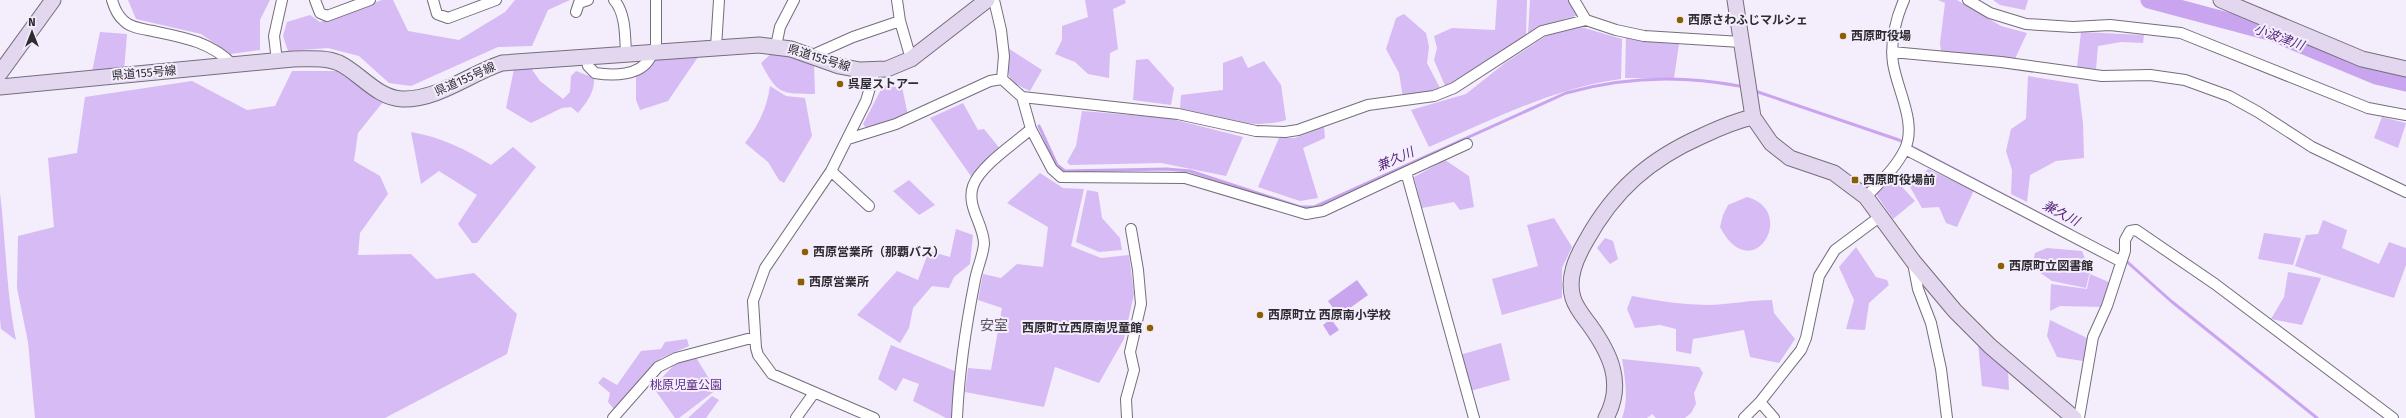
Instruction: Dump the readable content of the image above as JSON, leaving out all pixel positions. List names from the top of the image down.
{
  "streets": {
    "street": ["県道155号線"]
  },
  "districts": ["安室"],
  "water": ["小波津川", "兼久川"],
  "parks": ["桃原児童公園"],
  "places": {
    "other": [
      "西原さわふじマルシェ",
      "西原町役場",
      "呉屋ストアー",
      "西原営業所（那覇バス）",
      "西原町立図書館",
      "西原町立 西原南小学校",
      "西原町立西原南児童館"
    ],
    "transit": ["西原町役場前", "西原営業所"]
  },
  "north": "top"
}
